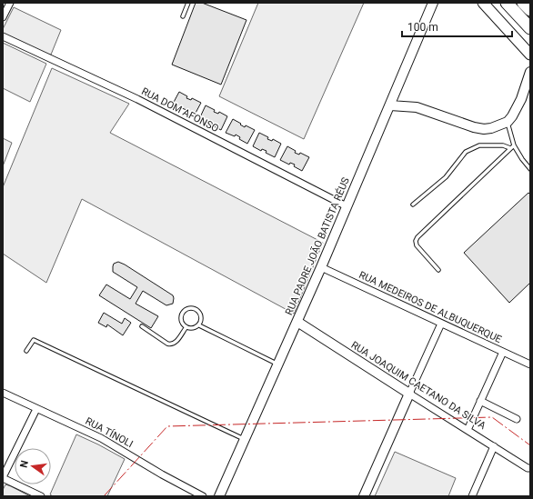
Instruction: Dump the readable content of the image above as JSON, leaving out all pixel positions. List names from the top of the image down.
{
  "streets": {
    "main road": ["RUA PADRE JOÃO BATISTA RÉUS", "RUA JOAQUIM CAETANO DA SILVA"],
    "street": ["RUA DOM AFONSO", "RUA MEDEIROS DE ALBUQUERQUE", "RUA TÍNOLI"]
  },
  "crossings": [
    ["RUA DOM AFONSO", "RUA PADRE JOÃO BATISTA RÉUS"],
    ["RUA PADRE JOÃO BATISTA RÉUS", "RUA MEDEIROS DE ALBUQUERQUE"],
    ["RUA PADRE JOÃO BATISTA RÉUS", "RUA JOAQUIM CAETANO DA SILVA"]
  ],
  "scale_bar": "100 m",
  "north": "left"
}
